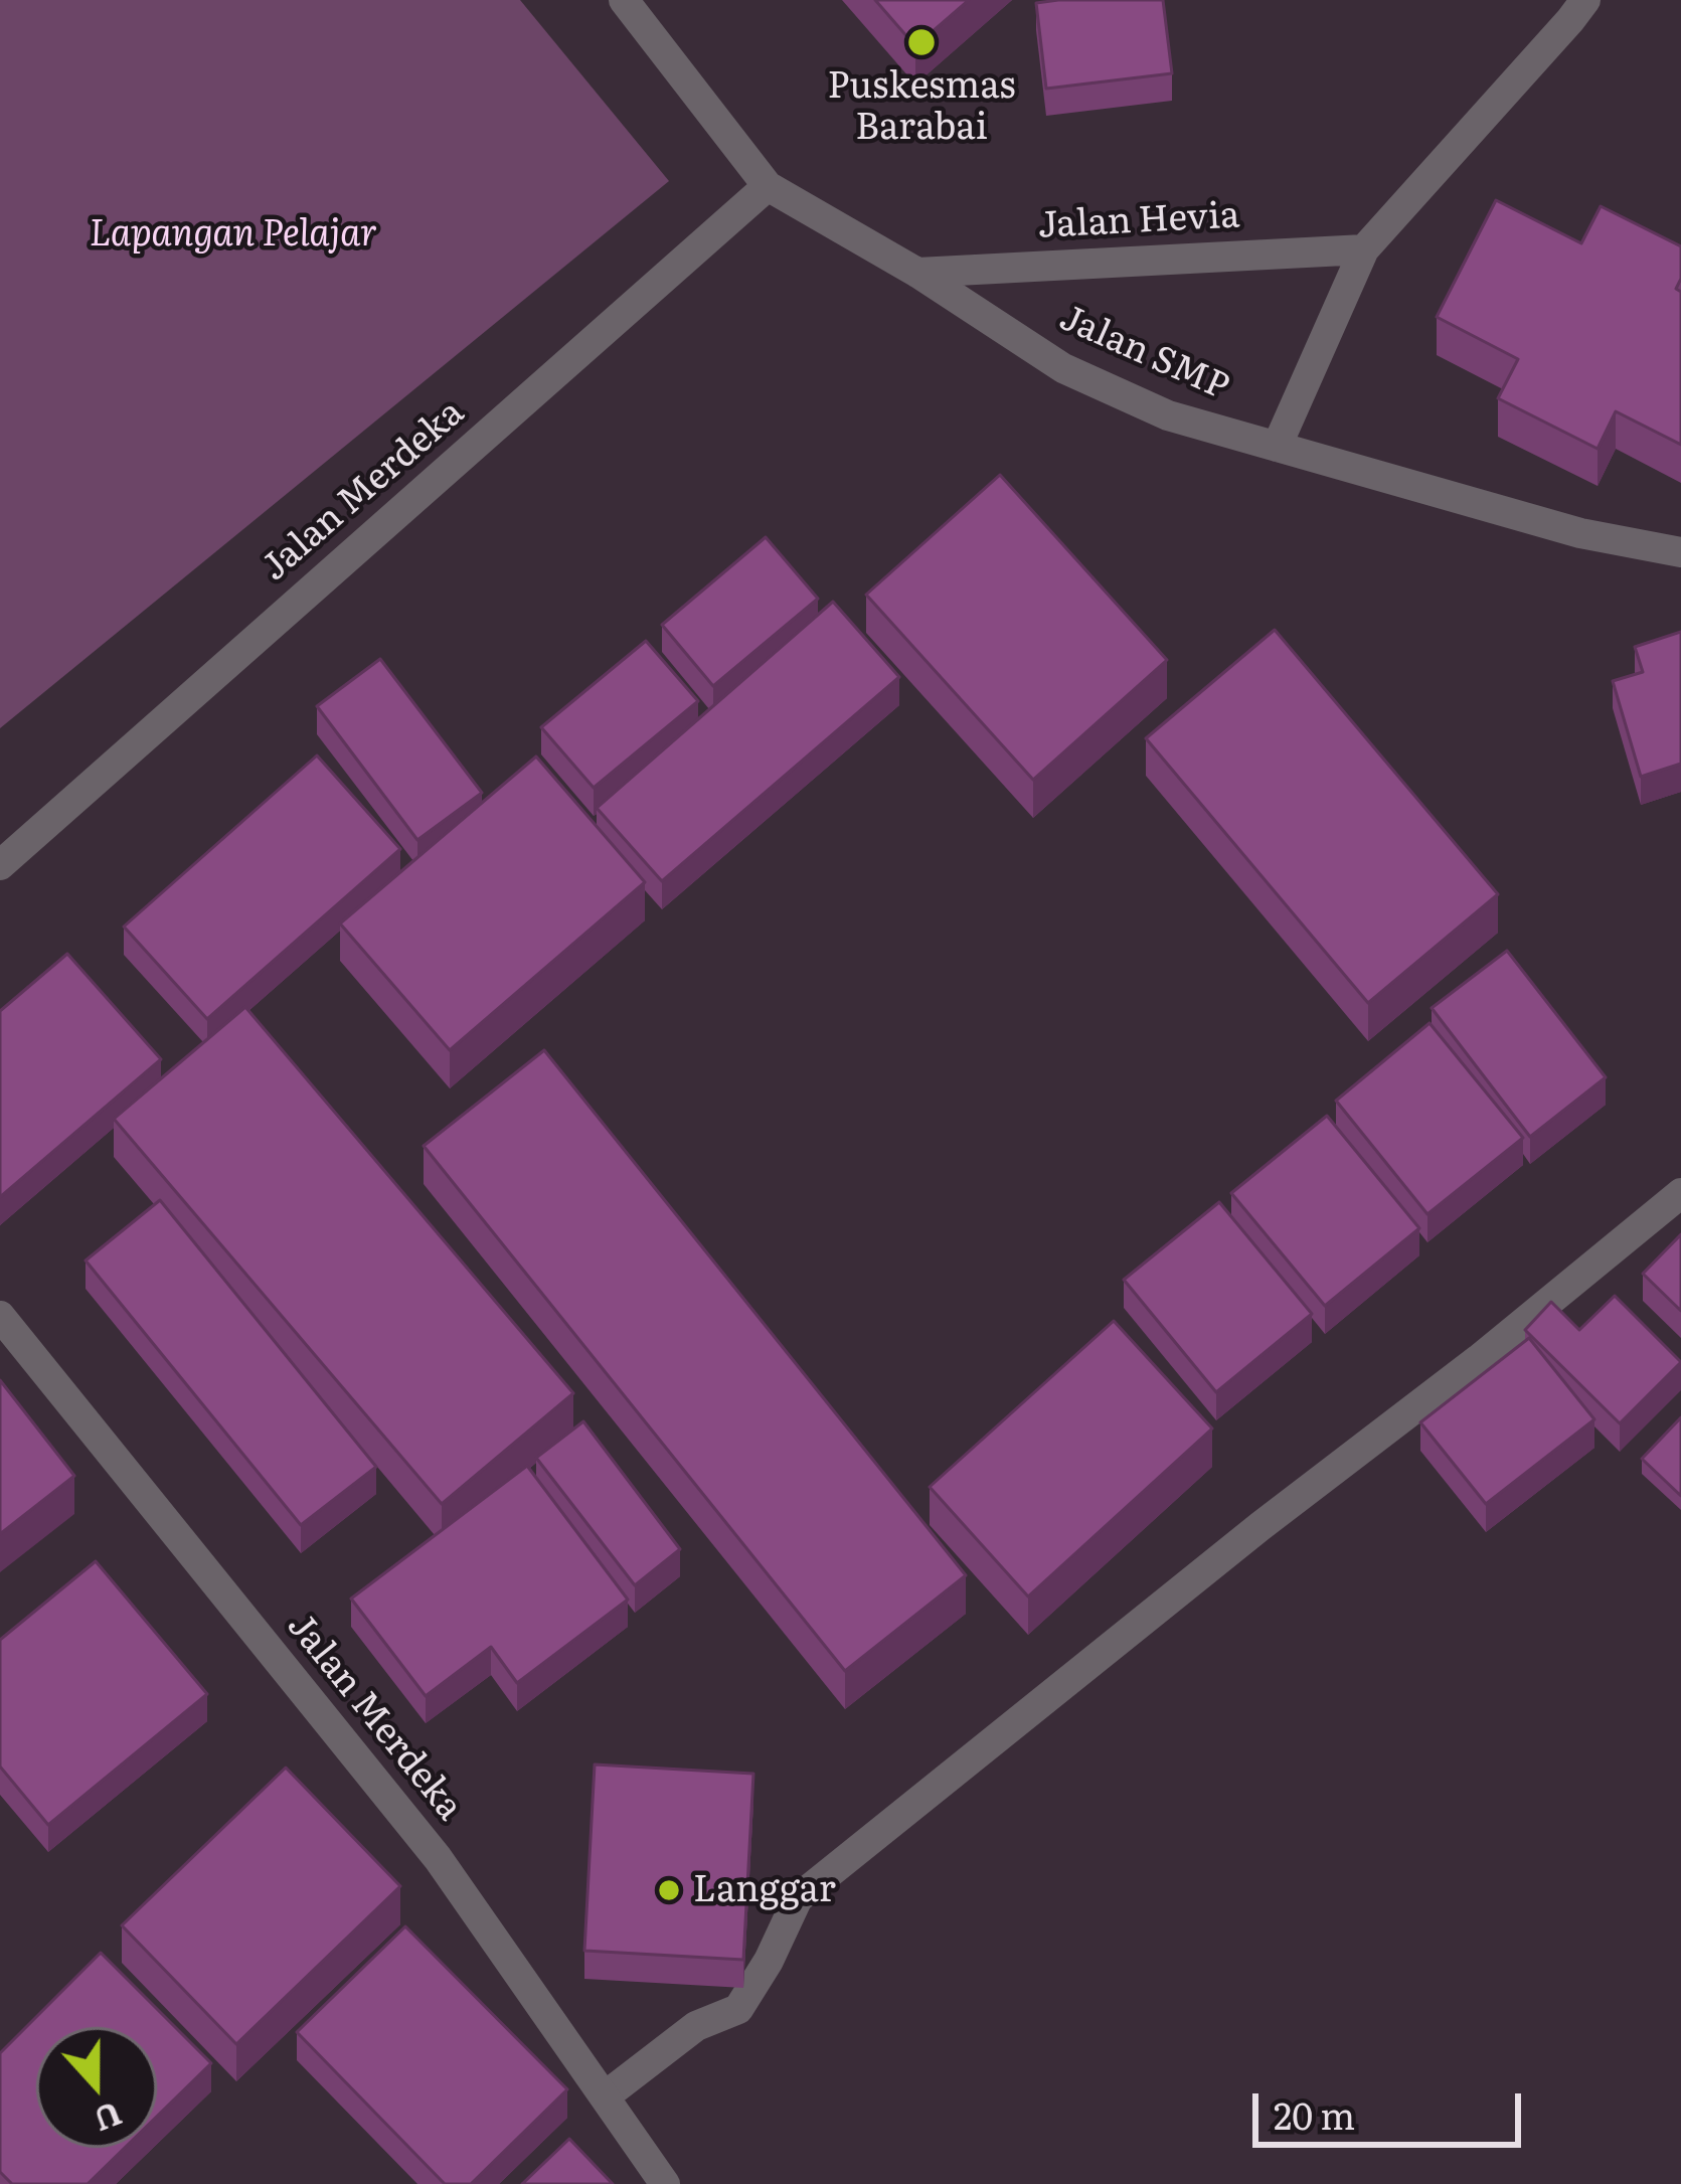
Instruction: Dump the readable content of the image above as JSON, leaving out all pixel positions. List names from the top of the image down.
{
  "streets": {
    "street": ["Jalan Hevia", "Jalan SMP", "Jalan Merdeka"]
  },
  "crossings": [
    ["Jalan Hevia", "Jalan SMP"],
    ["Jalan SMP", "Jalan Merdeka"]
  ],
  "parks": ["Lapangan Pelajar"],
  "places": ["Puskesmas Barabai", "Langgar"],
  "scale_bar": "20 m",
  "north": "bottom"
}
